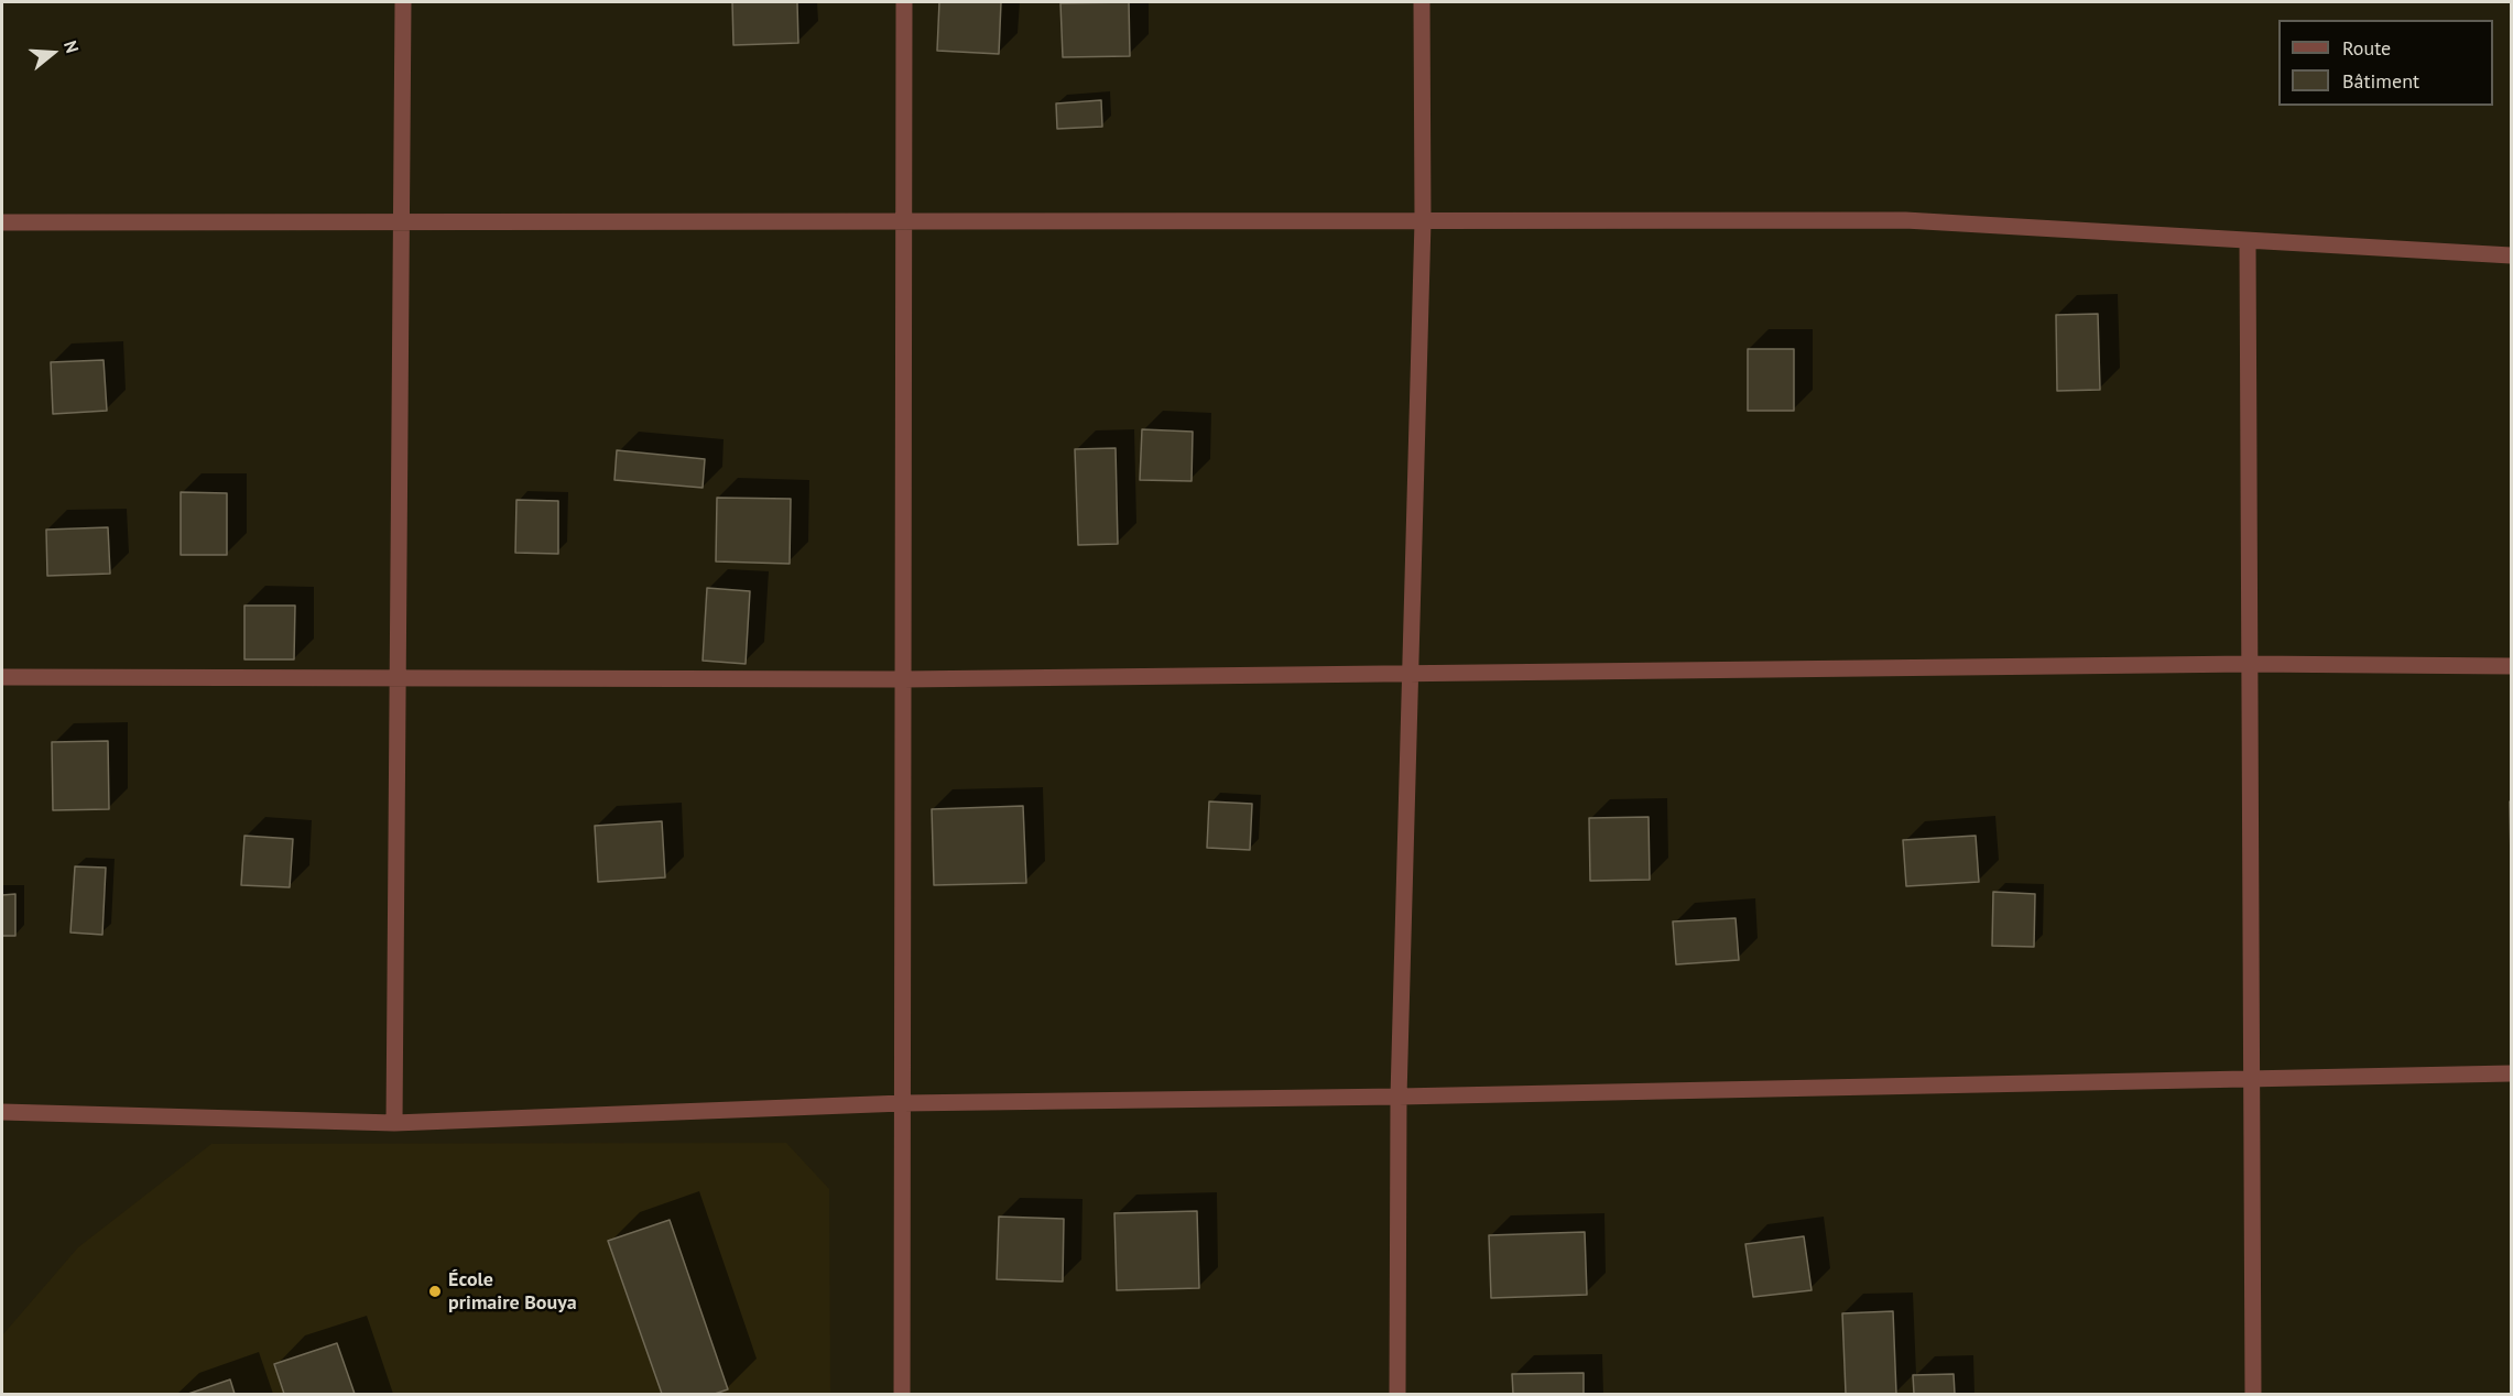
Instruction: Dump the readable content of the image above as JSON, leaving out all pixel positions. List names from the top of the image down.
{
  "places": ["École primaire Bouya"],
  "legend": ["Route", "Bâtiment"],
  "north": "right"
}
